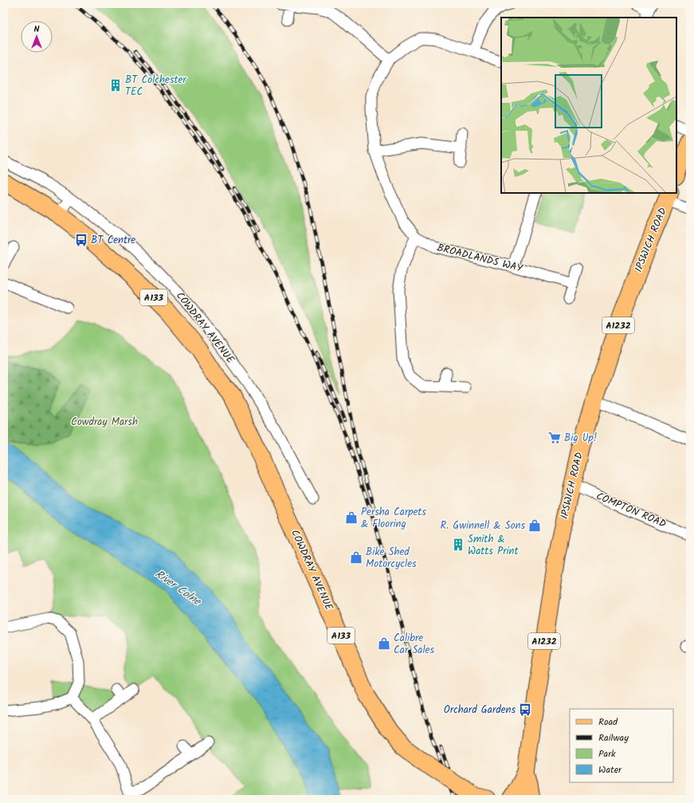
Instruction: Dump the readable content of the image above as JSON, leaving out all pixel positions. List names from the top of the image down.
{
  "streets": {
    "main road": [
      "IPSWICH ROAD",
      "A133",
      "A1232",
      "COWDRAY AVENUE"
    ],
    "street": ["BROADLANDS WAY", "COMPTON ROAD"]
  },
  "crossings": [
    ["IPSWICH ROAD", "COMPTON ROAD"]
  ],
  "water": ["River Colne"],
  "parks": ["Cowdray Marsh"],
  "places": {
    "building": ["BT Colchester TEC", "Smith & Watts Print"],
    "bus stop": ["BT Centre", "Orchard Gardens"],
    "supermarket": ["Big Up!"],
    "shop": [
      "Persha Carpets & Flooring",
      "R. Gwinnell & Sons",
      "Bike Shed Motorcycles",
      "Calibre Car Sales"
    ]
  },
  "legend": [
    "Road",
    "Railway",
    "Park",
    "Water"
  ],
  "north": "top"
}
